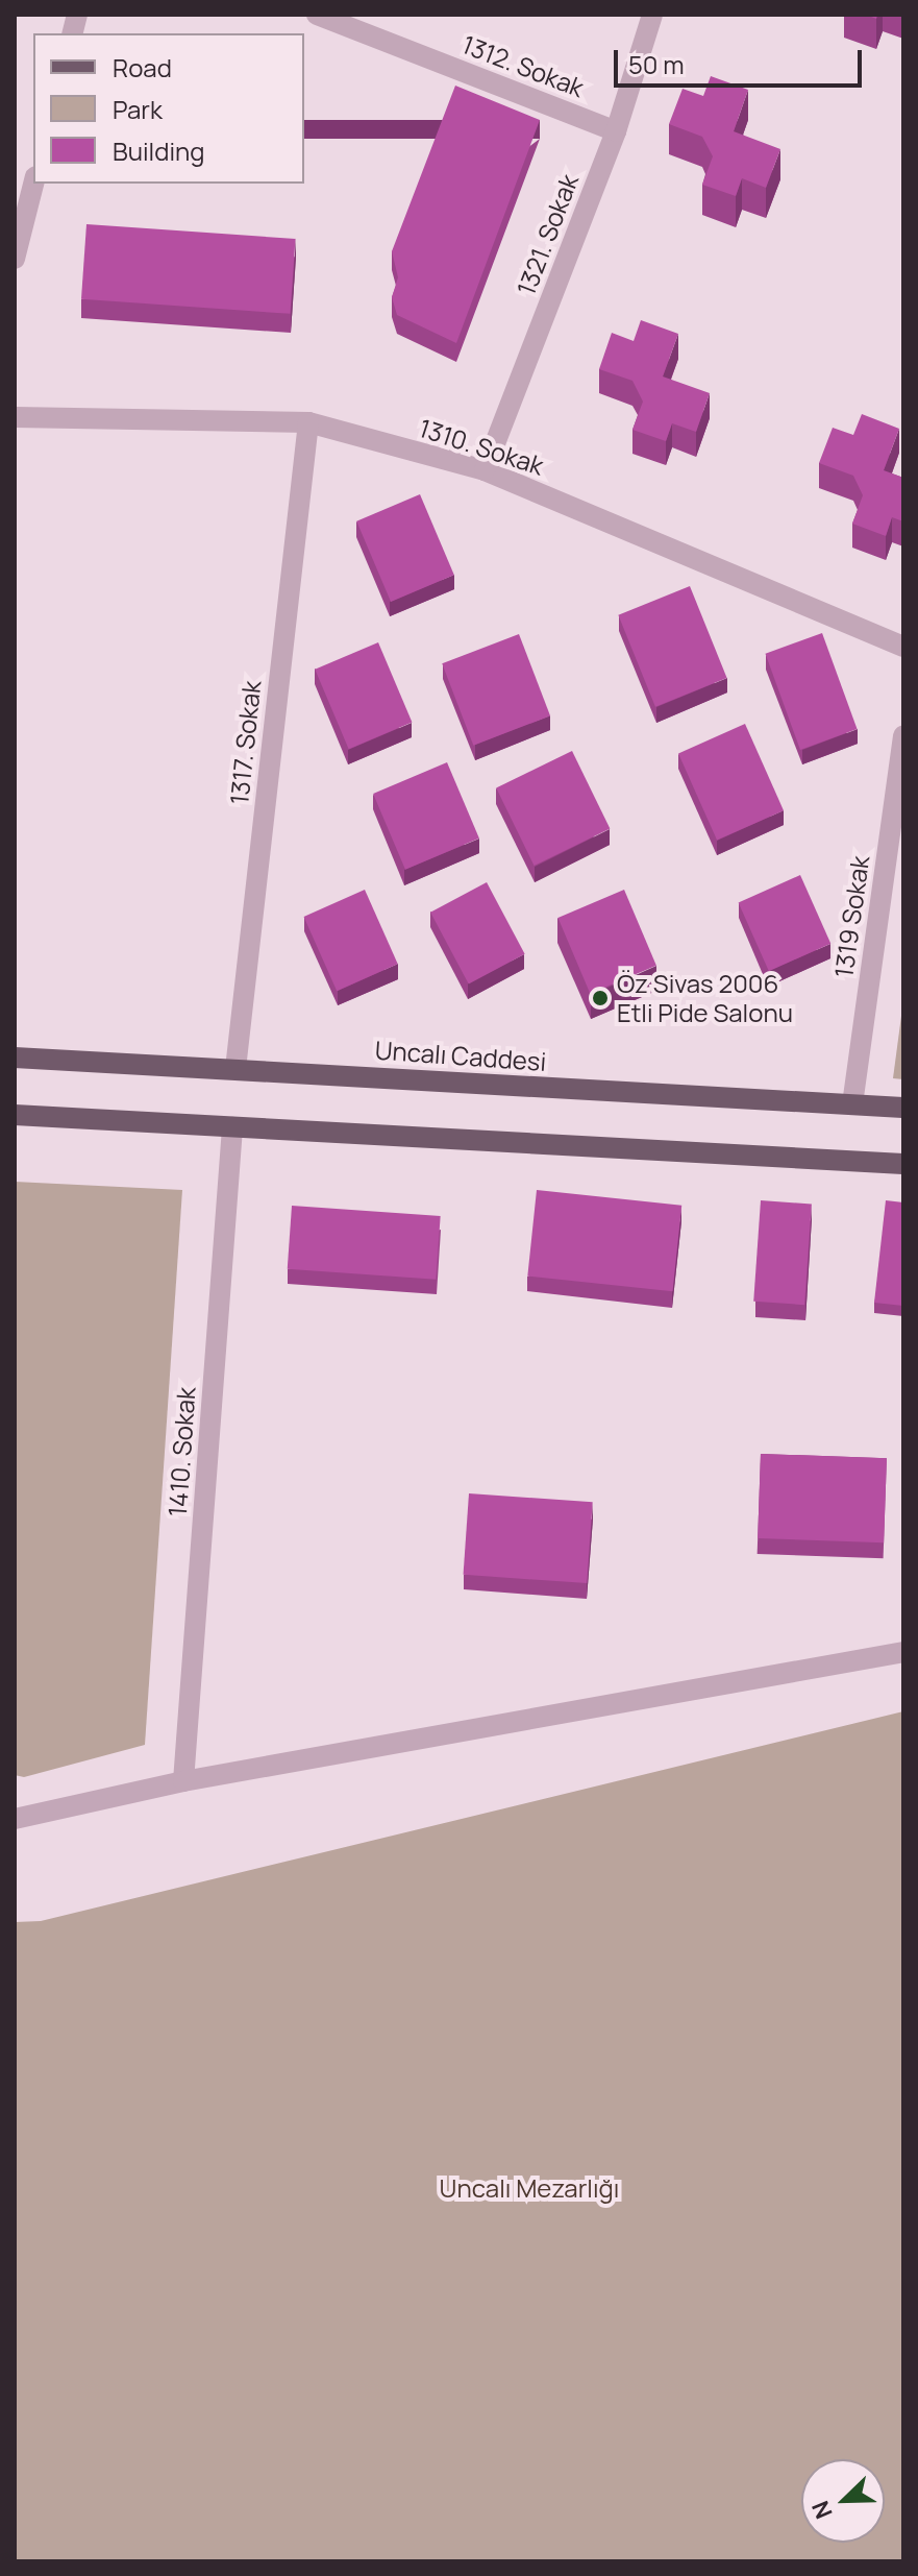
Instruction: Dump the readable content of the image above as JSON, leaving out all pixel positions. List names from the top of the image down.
{
  "streets": {
    "main road": ["Uncalı Caddesi"],
    "street": [
      "1312. Sokak",
      "1321. Sokak",
      "1310. Sokak",
      "1317. Sokak",
      "1319 Sokak",
      "1410. Sokak"
    ]
  },
  "crossings": [
    ["1312. Sokak", "1321. Sokak"],
    ["1321. Sokak", "1310. Sokak"],
    ["1310. Sokak", "1317. Sokak"],
    ["1317. Sokak", "Uncalı Caddesi"],
    ["1319 Sokak", "Uncalı Caddesi"]
  ],
  "parks": ["Uncalı Mezarlığı"],
  "places": ["Öz Sivas 2006 Etli Pide Salonu"],
  "legend": ["Road", "Park", "Building"],
  "scale_bar": "50 m",
  "north": "bottom left"
}
